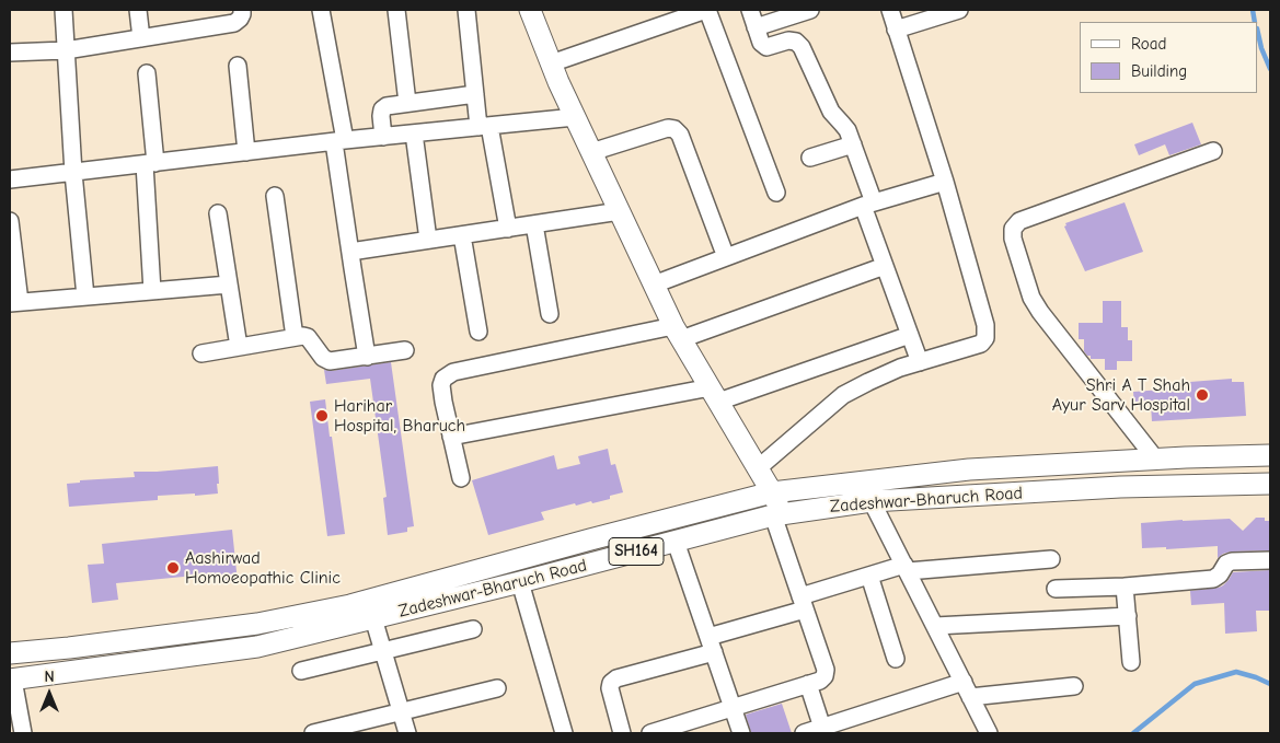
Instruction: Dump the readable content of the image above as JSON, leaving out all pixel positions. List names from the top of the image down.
{
  "streets": {
    "main road": ["Zadeshwar-Bharuch Road", "SH164"]
  },
  "places": ["Shri A T Shah Ayur Sarv Hospital", "Harihar Hospital, Bharuch", "Aashirwad Homoeopathic Clinic"],
  "legend": ["Road", "Building"],
  "north": "top"
}
